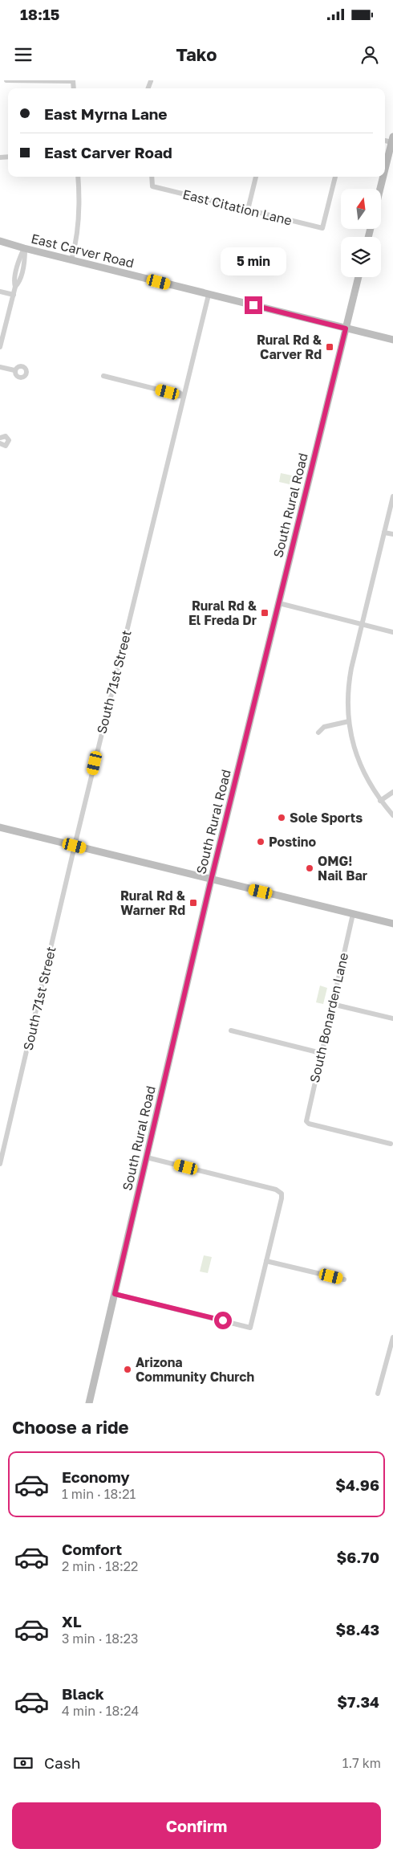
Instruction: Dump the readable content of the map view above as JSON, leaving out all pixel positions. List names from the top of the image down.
{
  "streets": {
    "main road": ["East Carver Road", "South Rural Road"],
    "street": ["East Citation Lane", "South 71st Street", "South Bonarden Lane"]
  },
  "crossings": [
    ["East Carver Road", "South Rural Road"],
    ["East Carver Road", "South 71st Street"]
  ],
  "places": {
    "transit": ["Rural Rd & Carver Rd", "Rural Rd & El Freda Dr", "Rural Rd & Warner Rd"],
    "other": [
      "Sole Sports",
      "Postino",
      "OMG! Nail Bar",
      "Arizona Community Church"
    ]
  },
  "north": "top",
  "page": {
    "status": "18:15",
    "header": "Tako",
    "banner": ["East Myrna Lane", "East Carver Road"],
    "bubble": "5 min",
    "heading": "Choose a ride",
    "list": [
      {
        "name": "Economy",
        "note": "1 min · 18:21",
        "value": "$4.96"
      },
      {
        "name": "Comfort",
        "note": "2 min · 18:22",
        "value": "$6.70"
      },
      {
        "name": "XL",
        "note": "3 min · 18:23",
        "value": "$8.43"
      },
      {
        "name": "Black",
        "note": "4 min · 18:24",
        "value": "$7.34"
      }
    ],
    "pay": ["Cash", "1.7 km"],
    "buttons": "Confirm"
  }
}
